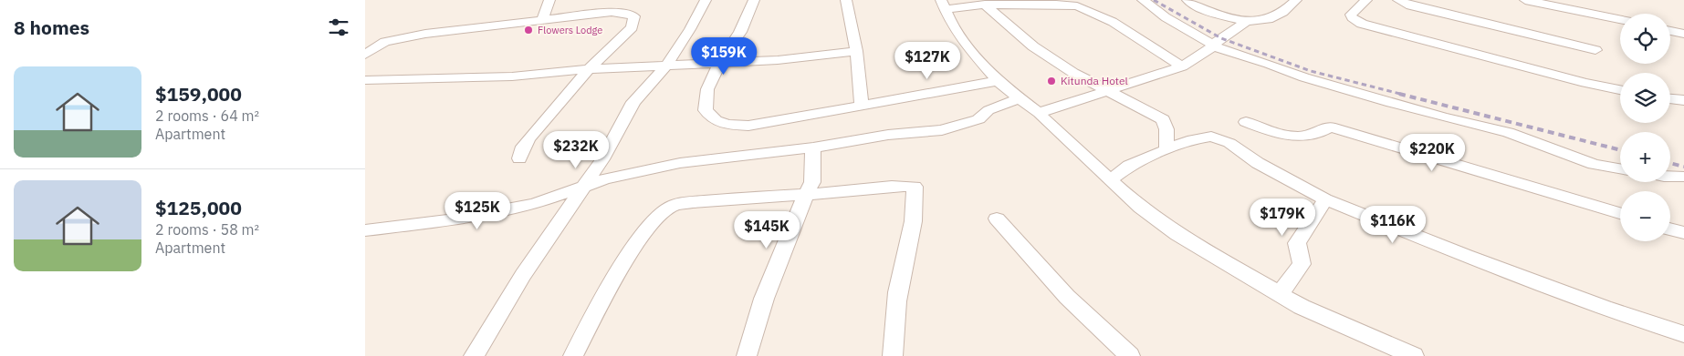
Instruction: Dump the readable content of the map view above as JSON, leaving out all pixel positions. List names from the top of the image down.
{
  "places": ["Flowers Lodge", "Kitunda Hotel"],
  "page": {
    "heading": "8 homes",
    "map_buttons": ["+", "−"],
    "price": [
      "$159K",
      "$127K",
      "$232K",
      "$220K",
      "$125K",
      "$179K",
      "$116K",
      "$145K"
    ],
    "list": [
      {
        "name": "$159,000",
        "note": "2 rooms · 64 m² · Apartment"
      },
      {
        "name": "$125,000",
        "note": "2 rooms · 58 m² · Apartment"
      }
    ]
  }
}
